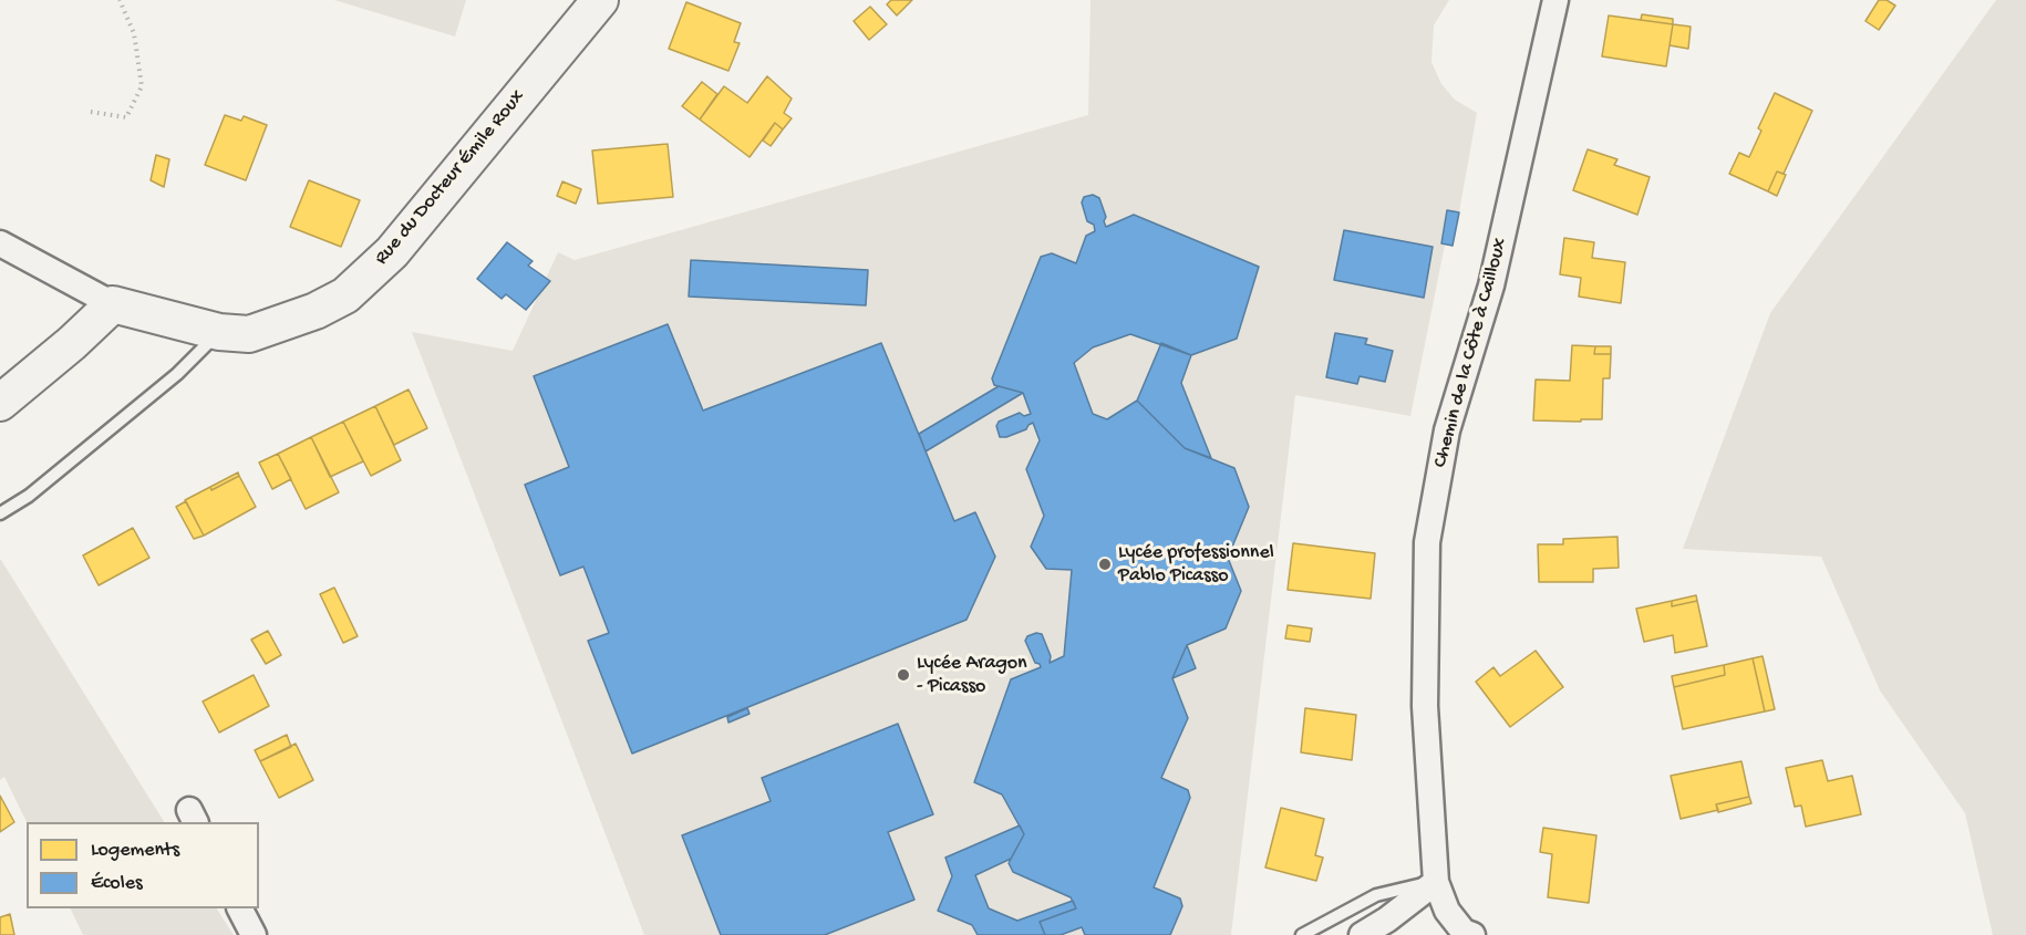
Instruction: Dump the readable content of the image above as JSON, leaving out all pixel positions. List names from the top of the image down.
{
  "streets": {
    "street": ["Rue du Docteur Émile Roux", "Chemin de la Côte à Cailloux"]
  },
  "places": ["Lycée professionnel Pablo Picasso", "Lycée Aragon - Picasso"],
  "legend": ["Logements", "Écoles"]
}
